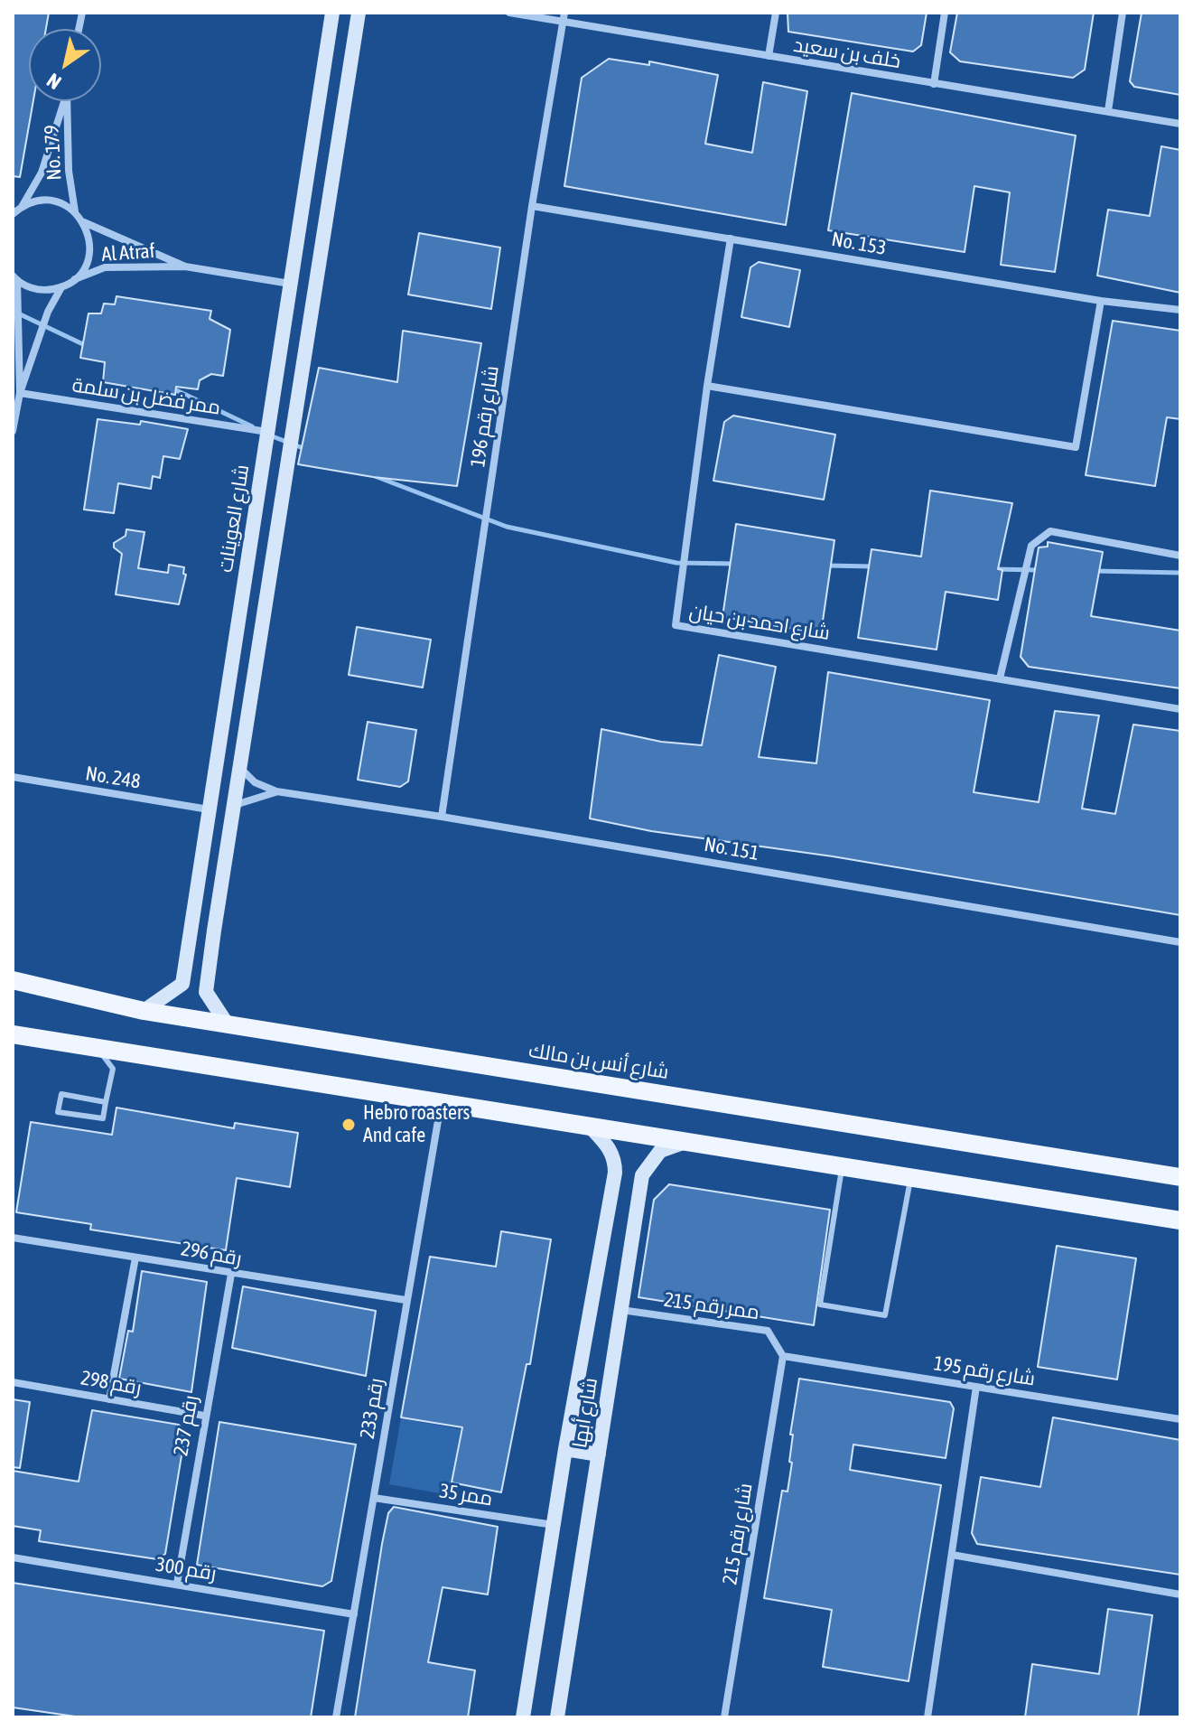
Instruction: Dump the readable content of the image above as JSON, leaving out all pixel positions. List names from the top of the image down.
{
  "streets": {
    "main road": ["شارع أنس بن مالك"],
    "street": [
      "خلف بن سعيد",
      "No. 179",
      "No. 153",
      "Al Atraf",
      "ممر فضل بن سلمة",
      "شارع رقم 196",
      "شارع العوينات",
      "شارع احمد بن حيان",
      "No. 248",
      "No. 151",
      "رقم 296",
      "ممر رقم 215",
      "شارع رقم 195",
      "رقم 298",
      "رقم 233",
      "شارع أبها",
      "رقم 237",
      "ممر 35",
      "شارع رقم 215",
      "رقم 300"
    ]
  },
  "crossings": [
    ["خلف بن سعيد", "شارع رقم 196"],
    ["No. 179", "Al Atraf"],
    ["No. 153", "شارع رقم 196"],
    ["No. 153", "شارع احمد بن حيان"],
    ["Al Atraf", "شارع العوينات"],
    ["ممر فضل بن سلمة", "شارع العوينات"],
    ["شارع رقم 196", "No. 151"],
    ["شارع العوينات", "No. 248"],
    ["شارع العوينات", "شارع أنس بن مالك"],
    ["رقم 296", "رقم 233"],
    ["رقم 296", "رقم 237"],
    ["ممر رقم 215", "شارع رقم 195"],
    ["ممر رقم 215", "شارع أبها"],
    ["ممر رقم 215", "شارع رقم 215"],
    ["شارع رقم 195", "شارع رقم 215"],
    ["رقم 298", "رقم 237"],
    ["رقم 233", "ممر 35"],
    ["رقم 233", "رقم 300"],
    ["شارع أبها", "ممر 35"],
    ["رقم 237", "رقم 300"]
  ],
  "places": ["Hebro roasters And cafe"],
  "north": "bottom left"
}
